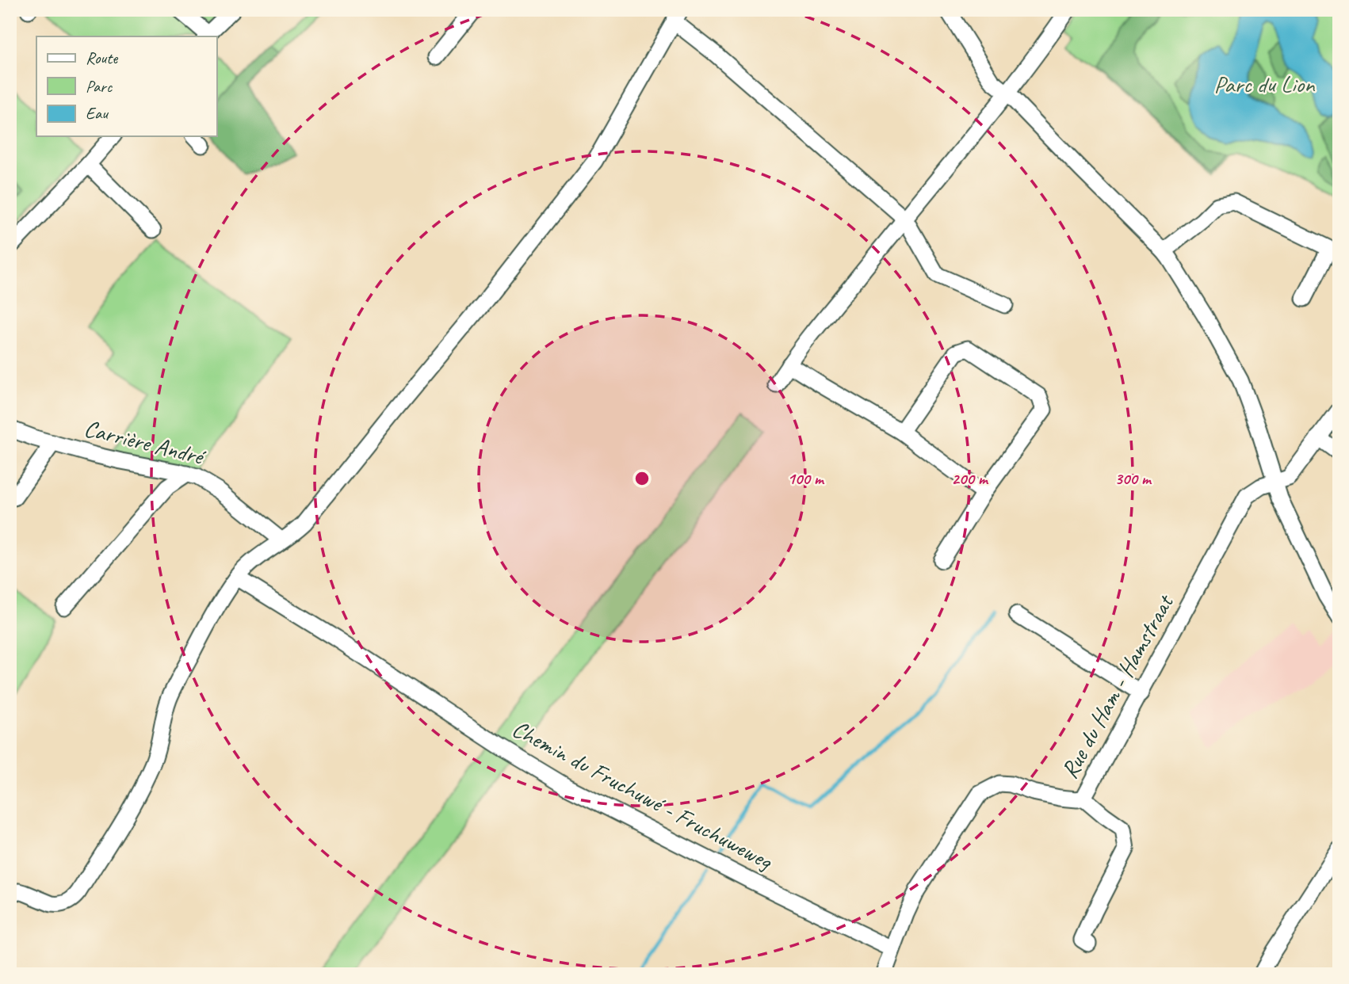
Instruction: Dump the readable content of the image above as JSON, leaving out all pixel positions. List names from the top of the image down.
{
  "streets": {
    "street": ["Carrière André", "Rue du Ham - Hamstraat", "Chemin du Fruchuwé - Fruchuweweg"]
  },
  "crossings": [
    ["Rue du Ham - Hamstraat", "Chemin du Fruchuwé - Fruchuweweg"]
  ],
  "parks": ["Parc du Lion"],
  "legend": ["Route", "Parc", "Eau"],
  "rings": ["100 m", "200 m", "300 m"]
}
